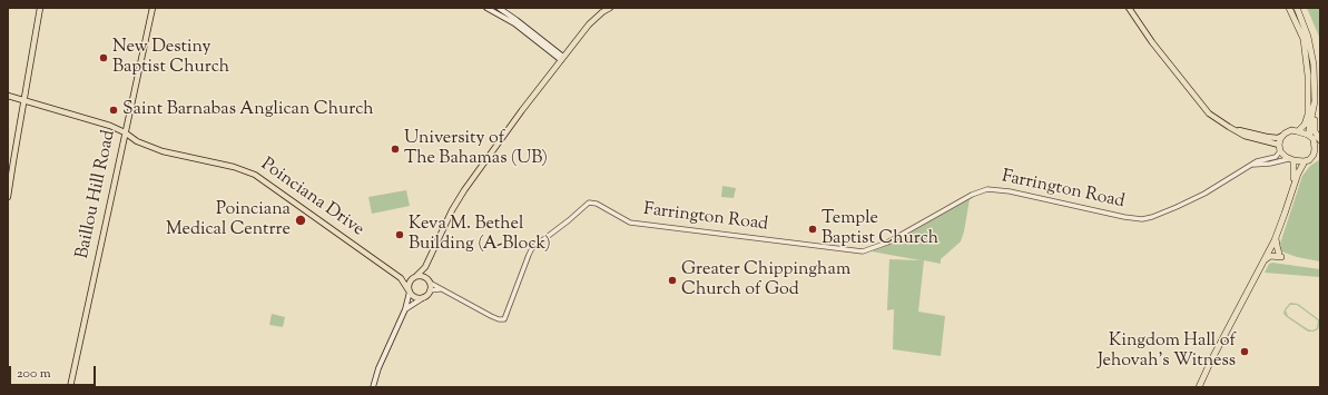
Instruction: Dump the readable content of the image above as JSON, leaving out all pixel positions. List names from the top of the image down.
{
  "streets": {
    "main road": ["Baillou Hill Road", "Poinciana Drive"],
    "street": ["Farrington Road"]
  },
  "crossings": [
    ["Baillou Hill Road", "Poinciana Drive"]
  ],
  "places": [
    "New Destiny Baptist Church",
    "Saint Barnabas Anglican Church",
    "University of The Bahamas (UB)",
    "Poinciana Medical Centrre",
    "Temple Baptist Church",
    "Keva M. Bethel Building (A-Block)",
    "Greater Chippingham Church of God",
    "Kingdom Hall of Jehovah’s Witness"
  ],
  "scale_bar": "200 m"
}
